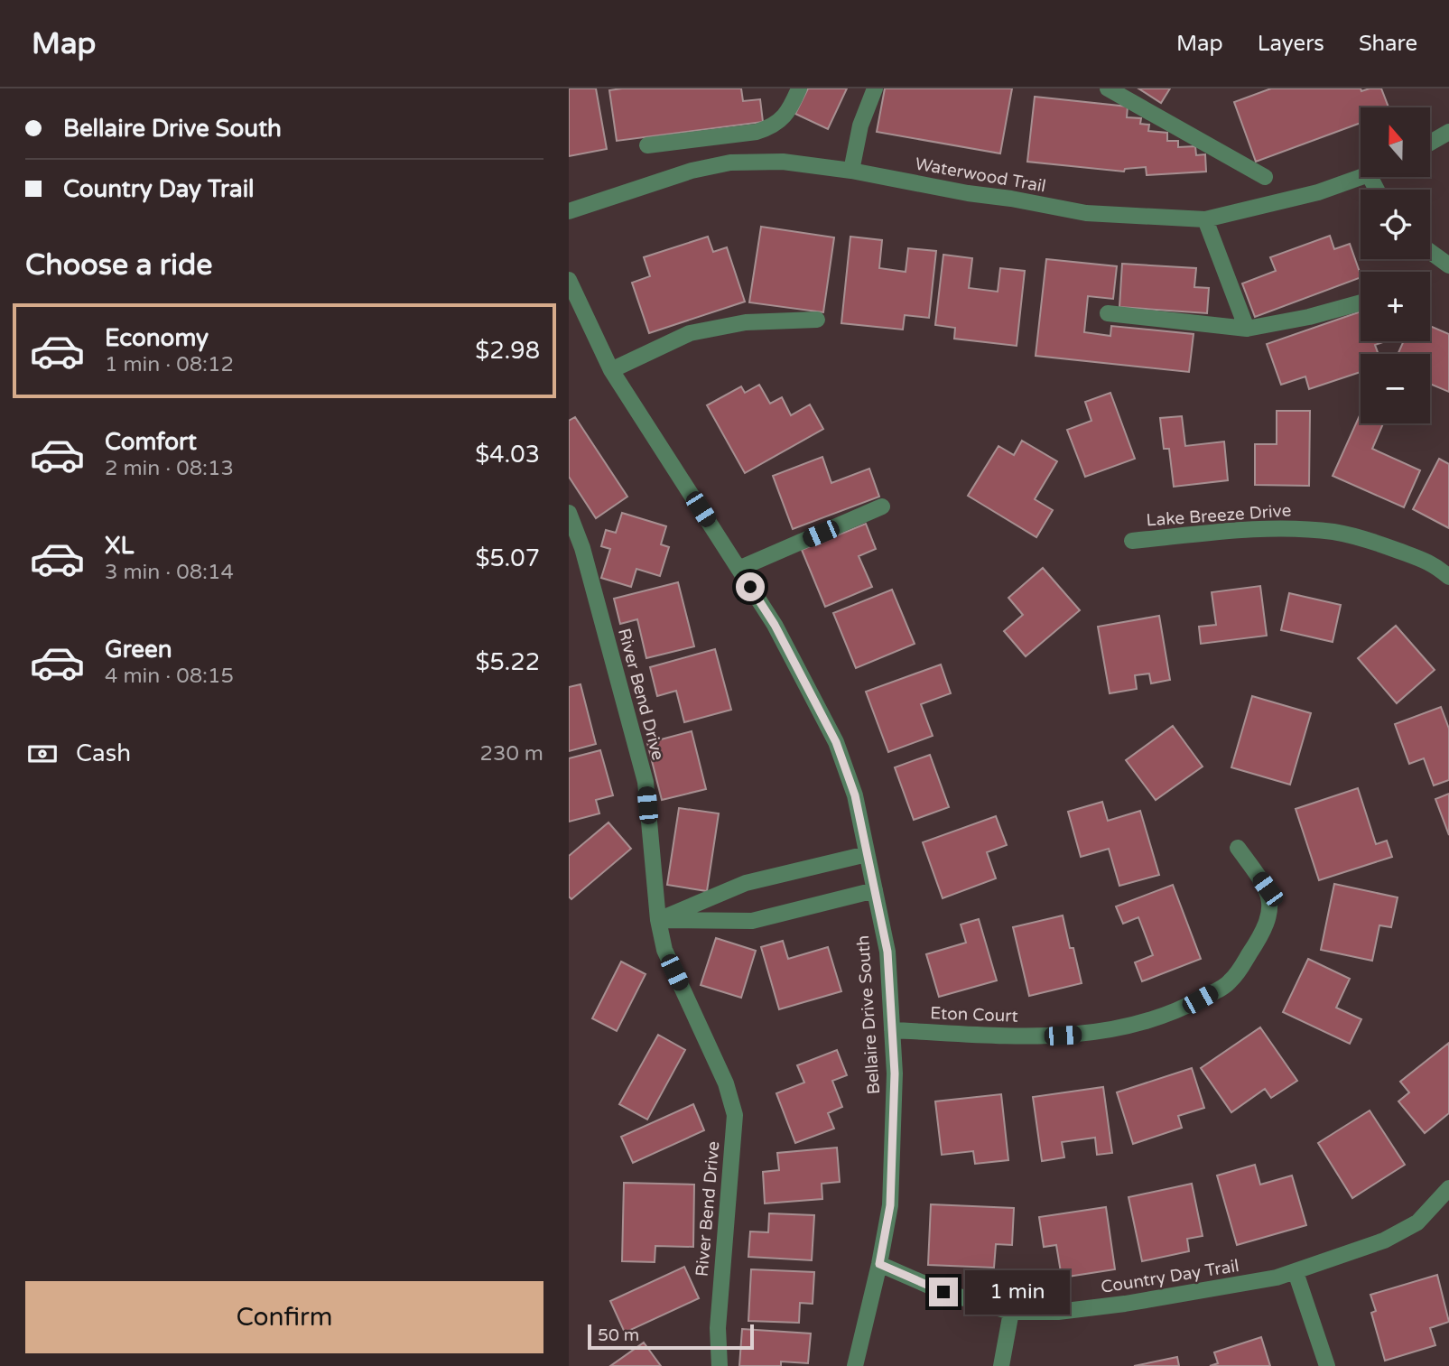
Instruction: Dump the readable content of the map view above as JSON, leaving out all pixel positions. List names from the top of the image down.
{
  "streets": {
    "street": [
      "Waterwood Trail",
      "Lake Breeze Drive",
      "River Bend Drive",
      "Bellaire Drive South",
      "Eton Court",
      "Country Day Trail"
    ]
  },
  "crossings": [
    ["Bellaire Drive South", "Eton Court"],
    ["Bellaire Drive South", "Country Day Trail"]
  ],
  "scale_bar": "50 m",
  "north": "top",
  "page": {
    "header": "Map",
    "nav": ["Map", "Layers", "Share"],
    "banner": ["Bellaire Drive South", "Country Day Trail"],
    "map_buttons": ["+", "−"],
    "heading": "Choose a ride",
    "list": [
      {
        "name": "Economy",
        "note": "1 min · 08:12",
        "value": "$2.98"
      },
      {
        "name": "Comfort",
        "note": "2 min · 08:13",
        "value": "$4.03"
      },
      {
        "name": "XL",
        "note": "3 min · 08:14",
        "value": "$5.07"
      },
      {
        "name": "Green",
        "note": "4 min · 08:15",
        "value": "$5.22"
      }
    ],
    "pay": ["Cash", "230 m"],
    "buttons": "Confirm",
    "bubble": "1 min",
    "scale": "50 m"
  }
}
